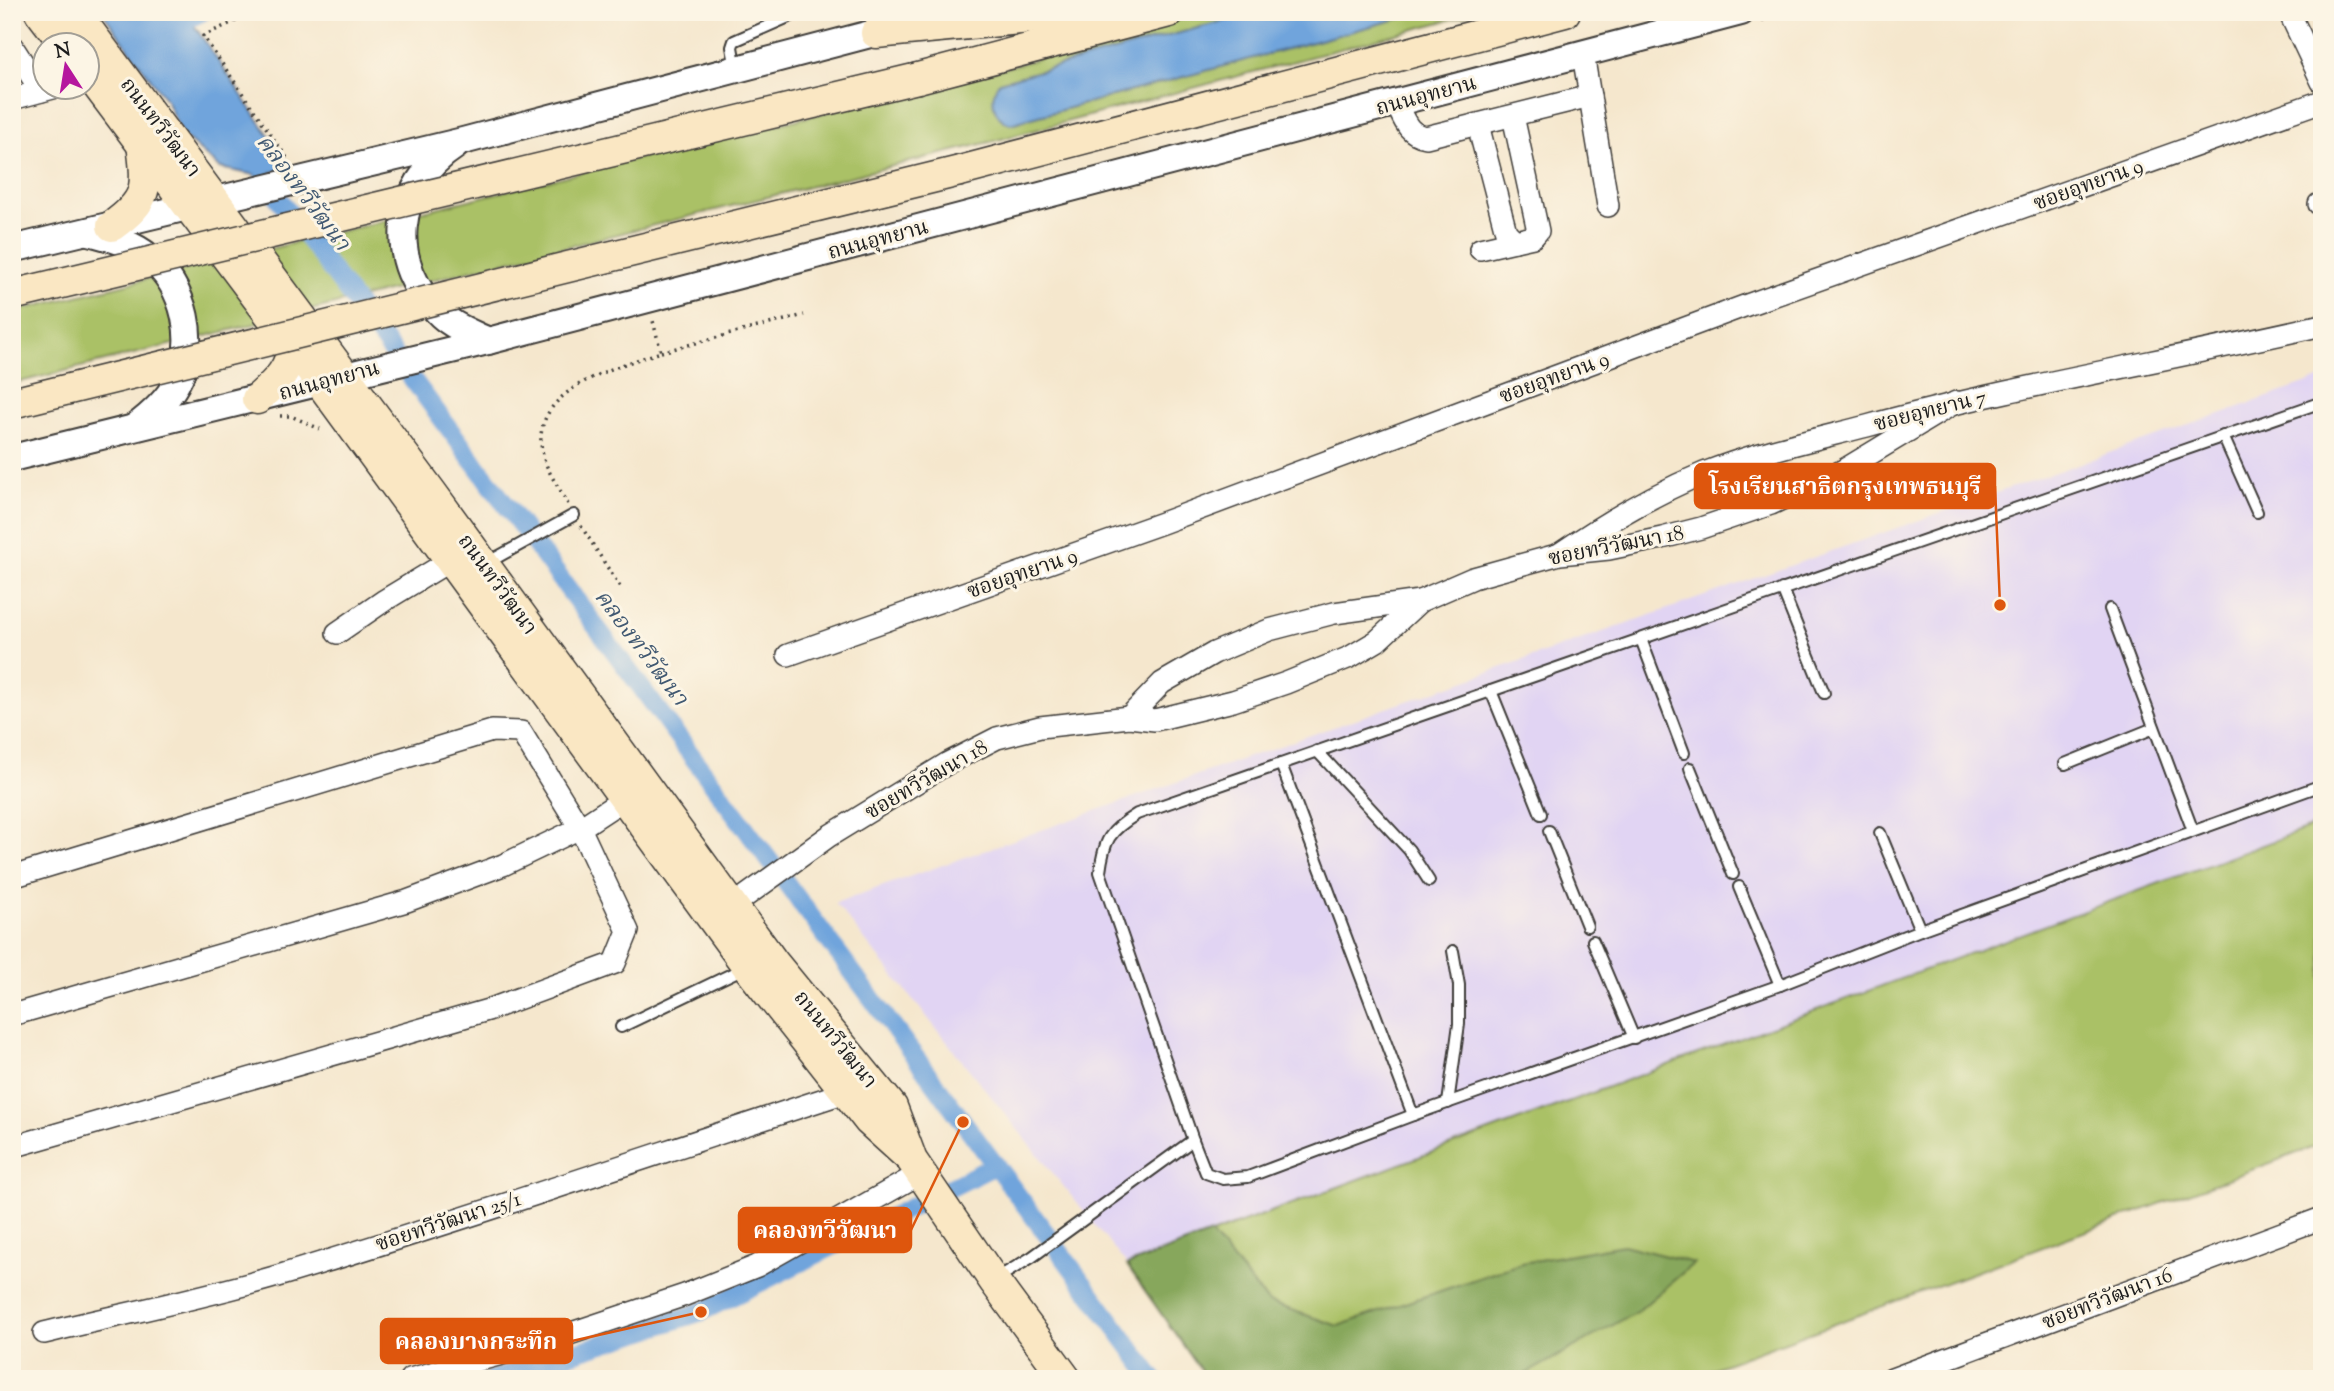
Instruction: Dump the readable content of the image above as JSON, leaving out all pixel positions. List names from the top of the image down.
{
  "streets": {
    "main road": ["ถนนทวีวัฒนา"],
    "street": [
      "ถนนอุทยาน",
      "ซอยอุทยาน 9",
      "ซอยอุทยาน 7",
      "ซอยทวีวัฒนา 18",
      "ซอยทวีวัฒนา 25/1",
      "ซอยทวีวัฒนา 16"
    ]
  },
  "crossings": [
    ["ถนนอุทยาน", "ถนนทวีวัฒนา"],
    ["ถนนทวีวัฒนา", "ซอยทวีวัฒนา 18"],
    ["ถนนทวีวัฒนา", "ซอยทวีวัฒนา 25/1"],
    ["ซอยอุทยาน 7", "ซอยทวีวัฒนา 18"]
  ],
  "water": ["คลองทวีวัฒนา"],
  "places": ["โรงเรียนสาธิตกรุงเทพธนบุรี", "คลองทวีวัฒนา", "คลองบางกระทึก"],
  "north": "top"
}
